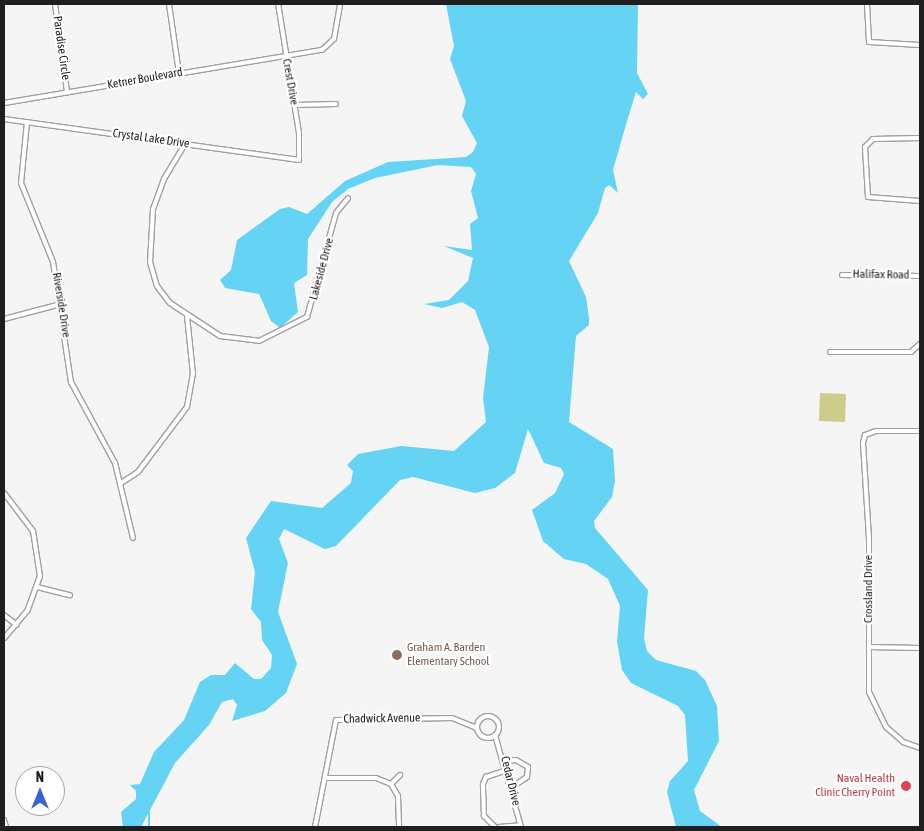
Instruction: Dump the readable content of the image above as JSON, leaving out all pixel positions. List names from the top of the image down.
{
  "streets": {
    "street": [
      "Paradise Circle",
      "Ketner Boulevard",
      "Crest Drive",
      "Crystal Lake Drive",
      "Lakeside Drive",
      "Halifax Road",
      "Riverside Drive",
      "Crossland Drive",
      "Chadwick Avenue",
      "Cedar Drive"
    ]
  },
  "crossings": [
    ["Paradise Circle", "Ketner Boulevard"],
    ["Ketner Boulevard", "Crest Drive"],
    ["Crest Drive", "Crystal Lake Drive"],
    ["Crystal Lake Drive", "Lakeside Drive"],
    ["Crystal Lake Drive", "Riverside Drive"],
    ["Chadwick Avenue", "Cedar Drive"]
  ],
  "places": ["Graham A. Barden Elementary School", "Naval Health Clinic Cherry Point"],
  "north": "top"
}
